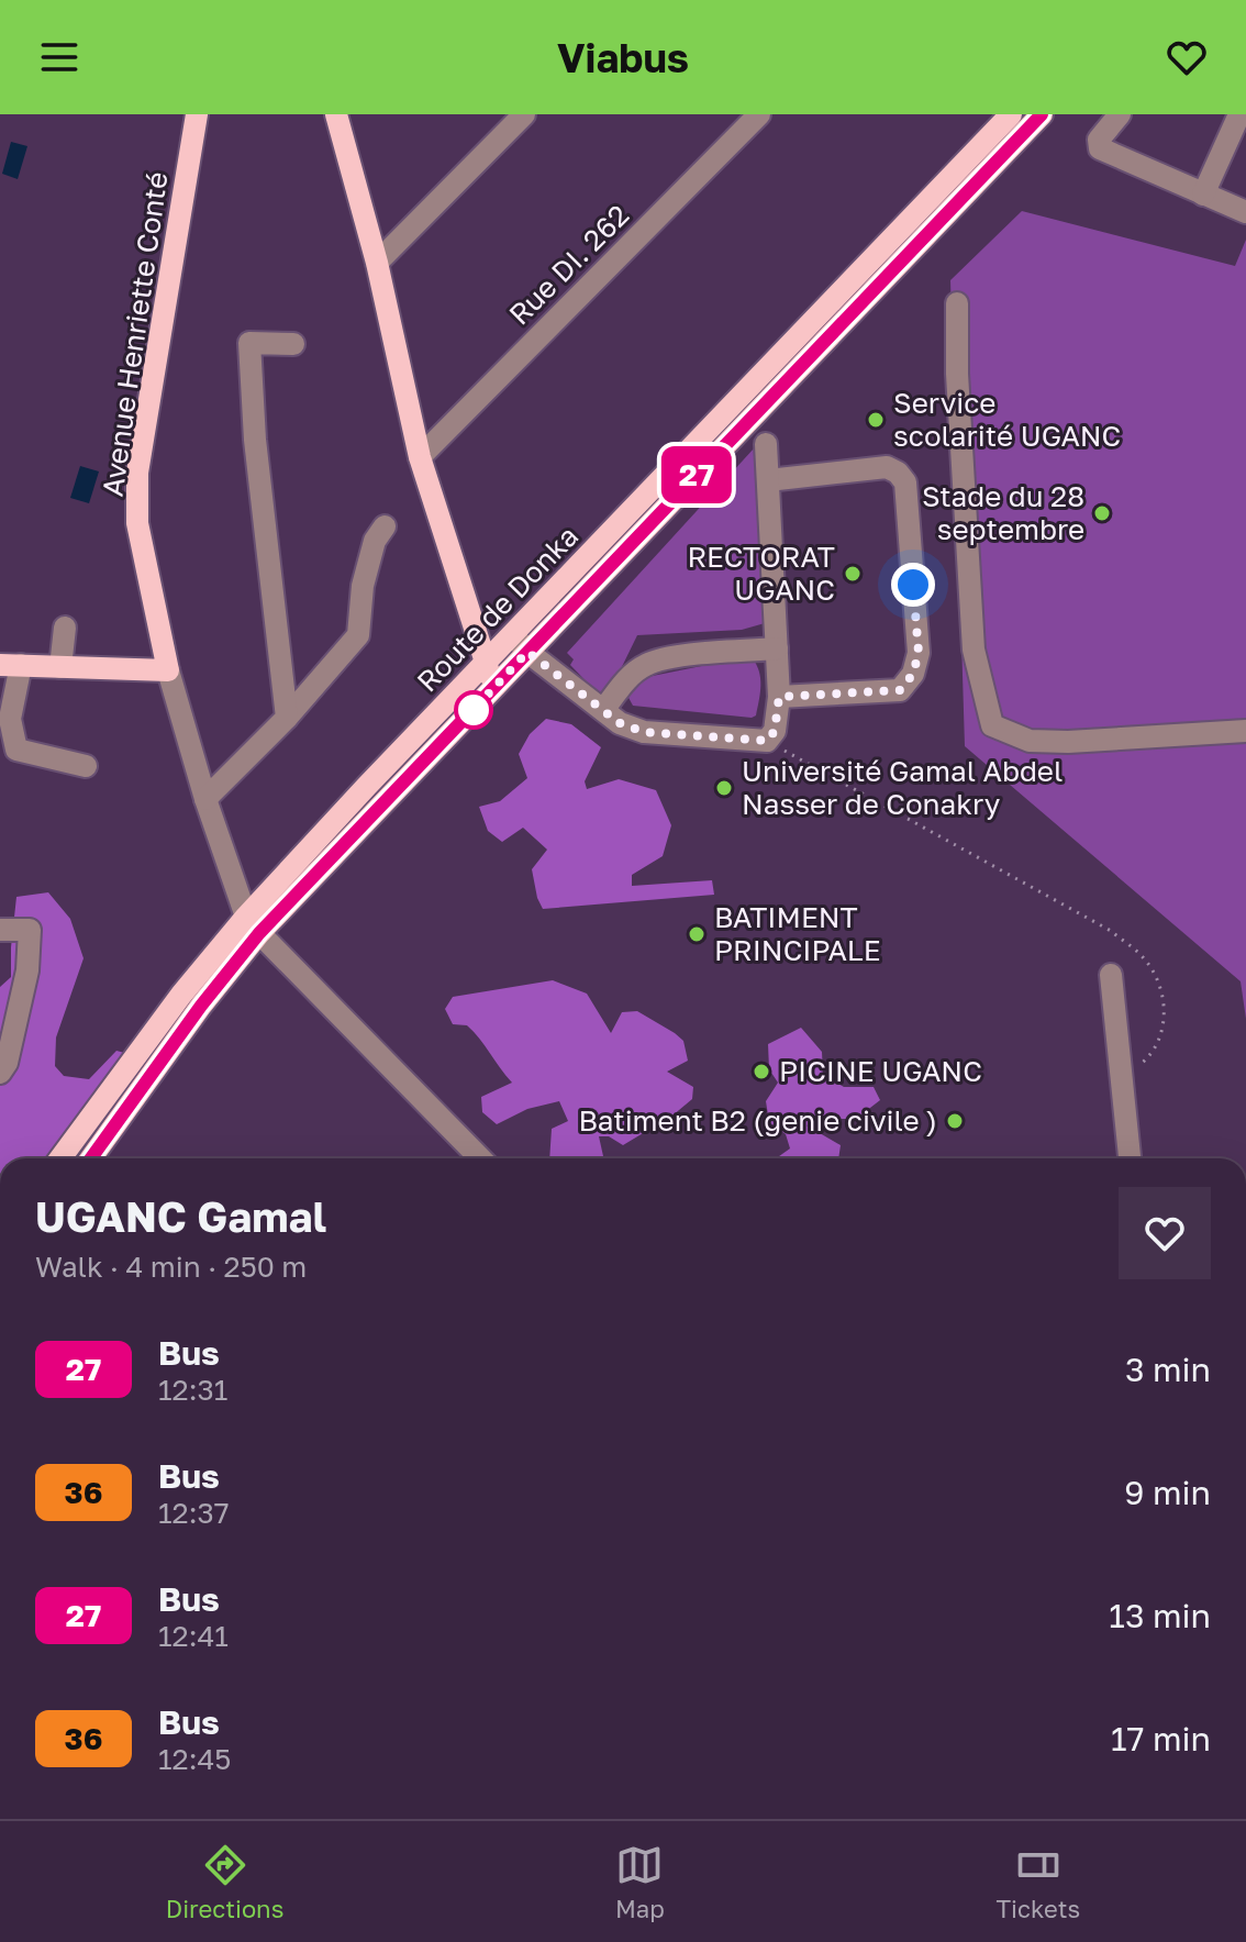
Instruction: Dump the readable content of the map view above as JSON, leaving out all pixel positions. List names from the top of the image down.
{
  "streets": {
    "main road": ["Avenue Henriette Conté", "Route de Donka"],
    "street": ["Rue DI. 262"]
  },
  "crossings": [
    ["Avenue Henriette Conté", "Route de Donka"]
  ],
  "places": [
    "Service scolarité UGANC",
    "Stade du 28 septembre",
    "RECTORAT UGANC",
    "Université Gamal Abdel Nasser de Conakry",
    "BATIMENT PRINCIPALE",
    "PICINE UGANC",
    "Batiment B2 (genie civile )"
  ],
  "lines": ["bus line 27"],
  "page": {
    "header": "Viabus",
    "on_map": "27",
    "heading": ["UGANC Gamal", "Walk · 4 min · 250 m"],
    "list": [
      {
        "mark": "27",
        "name": "Bus",
        "note": "12:31",
        "value": "3 min"
      },
      {
        "mark": "36",
        "name": "Bus",
        "note": "12:37",
        "value": "9 min"
      },
      {
        "mark": "27",
        "name": "Bus",
        "note": "12:41",
        "value": "13 min"
      },
      {
        "mark": "36",
        "name": "Bus",
        "note": "12:45",
        "value": "17 min"
      }
    ],
    "tabs": ["Directions", "Map", "Tickets"]
  }
}
